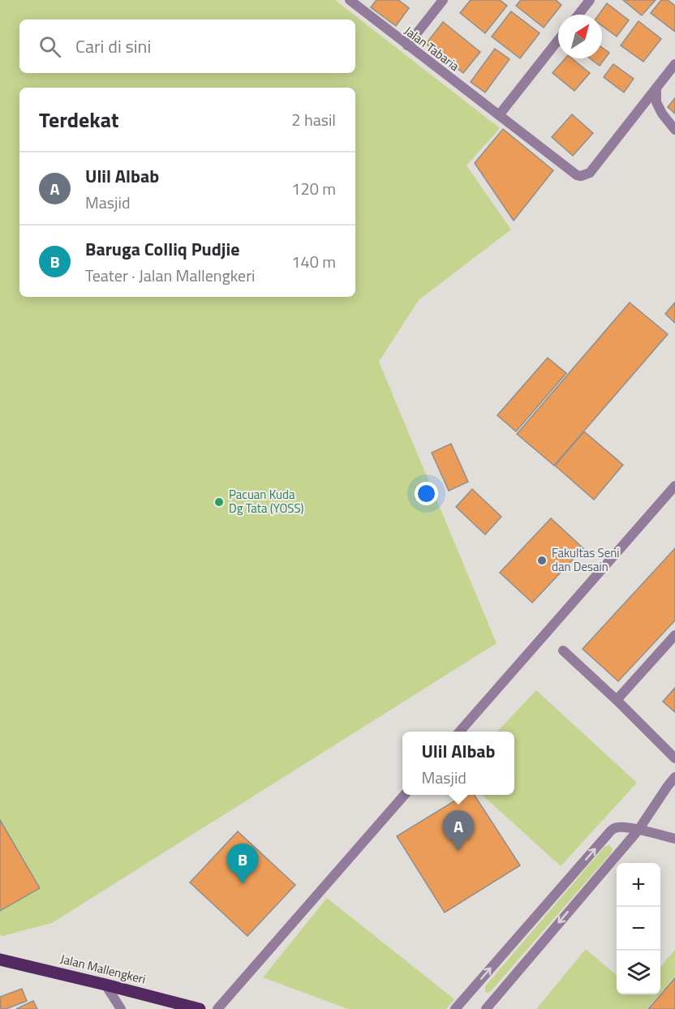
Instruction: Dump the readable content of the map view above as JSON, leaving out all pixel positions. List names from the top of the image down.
{
  "streets": {
    "main road": ["Jalan Mallengkeri"],
    "street": ["Jalan Tabaria"]
  },
  "places": ["Pacuan Kuda Dg Tata (YOSS)", "Fakultas Seni dan Desain"],
  "north": "top right",
  "page": {
    "search": "Cari di sini",
    "heading": ["Terdekat", "2 hasil"],
    "list": [
      {
        "mark": "A",
        "name": "Ulil Albab",
        "note": "Masjid",
        "value": "120 m"
      },
      {
        "mark": "B",
        "name": "Baruga Colliq Pudjie",
        "note": "Teater · Jalan Mallengkeri",
        "value": "140 m"
      }
    ],
    "popup": ["Ulil Albab", "Masjid"],
    "pins": ["A", "B"],
    "map_buttons": ["+", "−"]
  }
}
